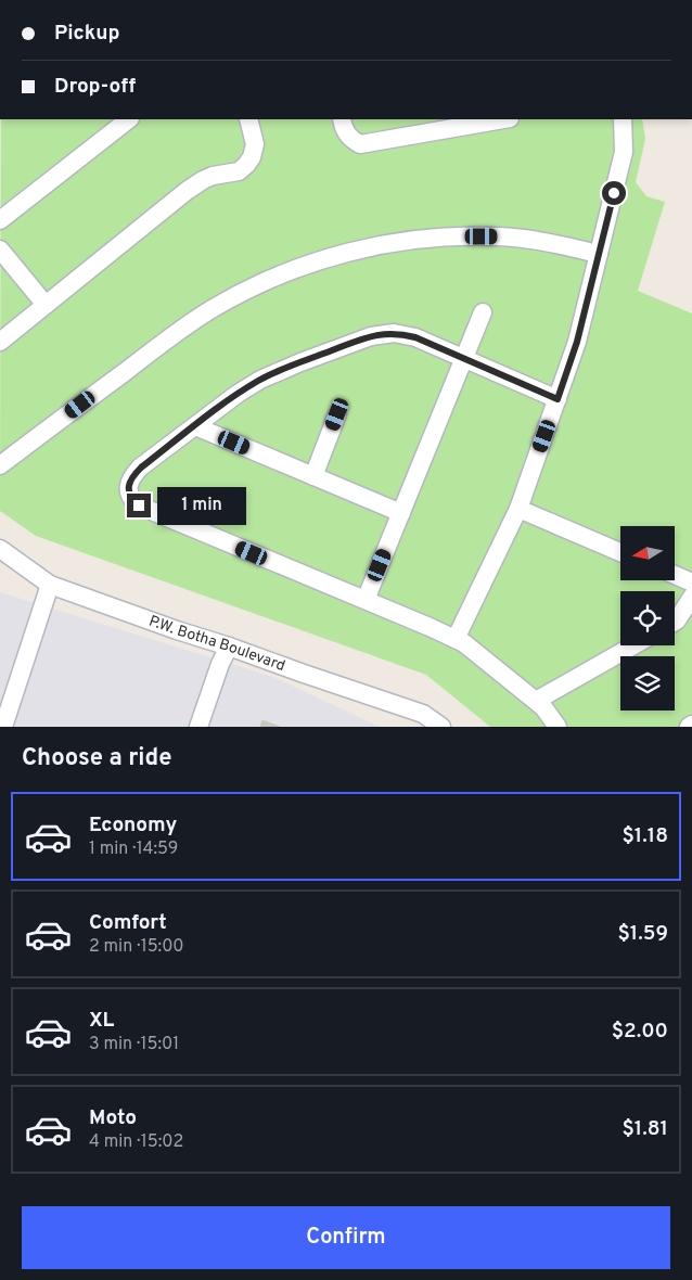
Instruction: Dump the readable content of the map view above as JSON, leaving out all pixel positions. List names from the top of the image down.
{
  "streets": {
    "street": ["P.W. Botha Boulevard"]
  },
  "north": "left",
  "page": {
    "banner": ["Pickup", "Drop-off"],
    "bubble": "1 min",
    "heading": "Choose a ride",
    "list": [
      {
        "name": "Economy",
        "note": "1 min · 14:59",
        "value": "$1.18"
      },
      {
        "name": "Comfort",
        "note": "2 min · 15:00",
        "value": "$1.59"
      },
      {
        "name": "XL",
        "note": "3 min · 15:01",
        "value": "$2.00"
      },
      {
        "name": "Moto",
        "note": "4 min · 15:02",
        "value": "$1.81"
      }
    ],
    "buttons": "Confirm"
  }
}
